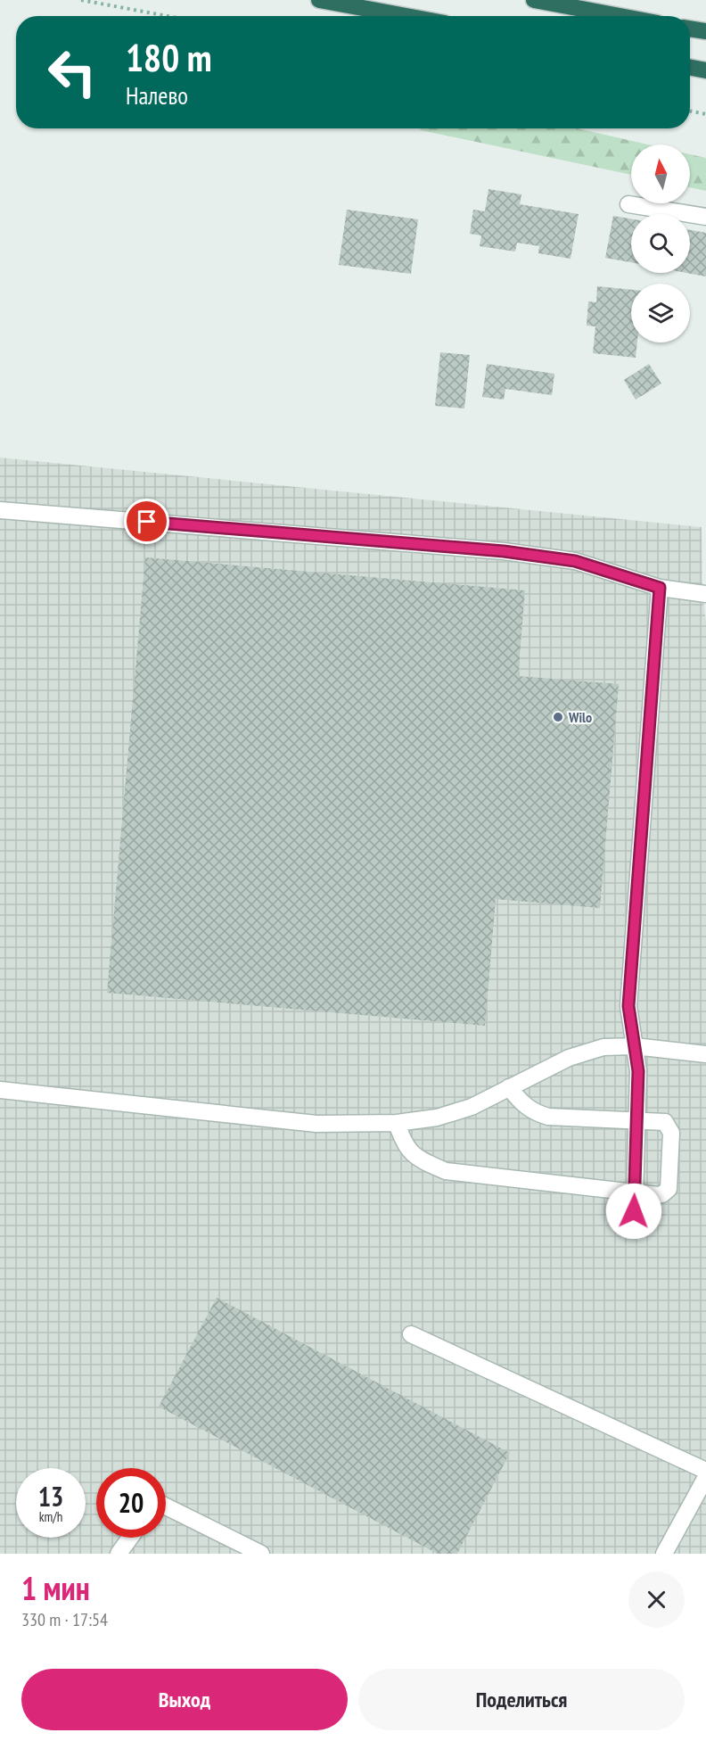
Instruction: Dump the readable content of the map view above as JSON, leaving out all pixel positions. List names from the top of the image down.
{
  "places": ["Wilo"],
  "north": "top",
  "page": {
    "turn": ["180 m", "Налево"],
    "speed": "13 km/h",
    "limit": "20",
    "heading": ["1 мин", "330 m · 17:54"],
    "buttons": ["Выход", "Поделиться"]
  }
}
